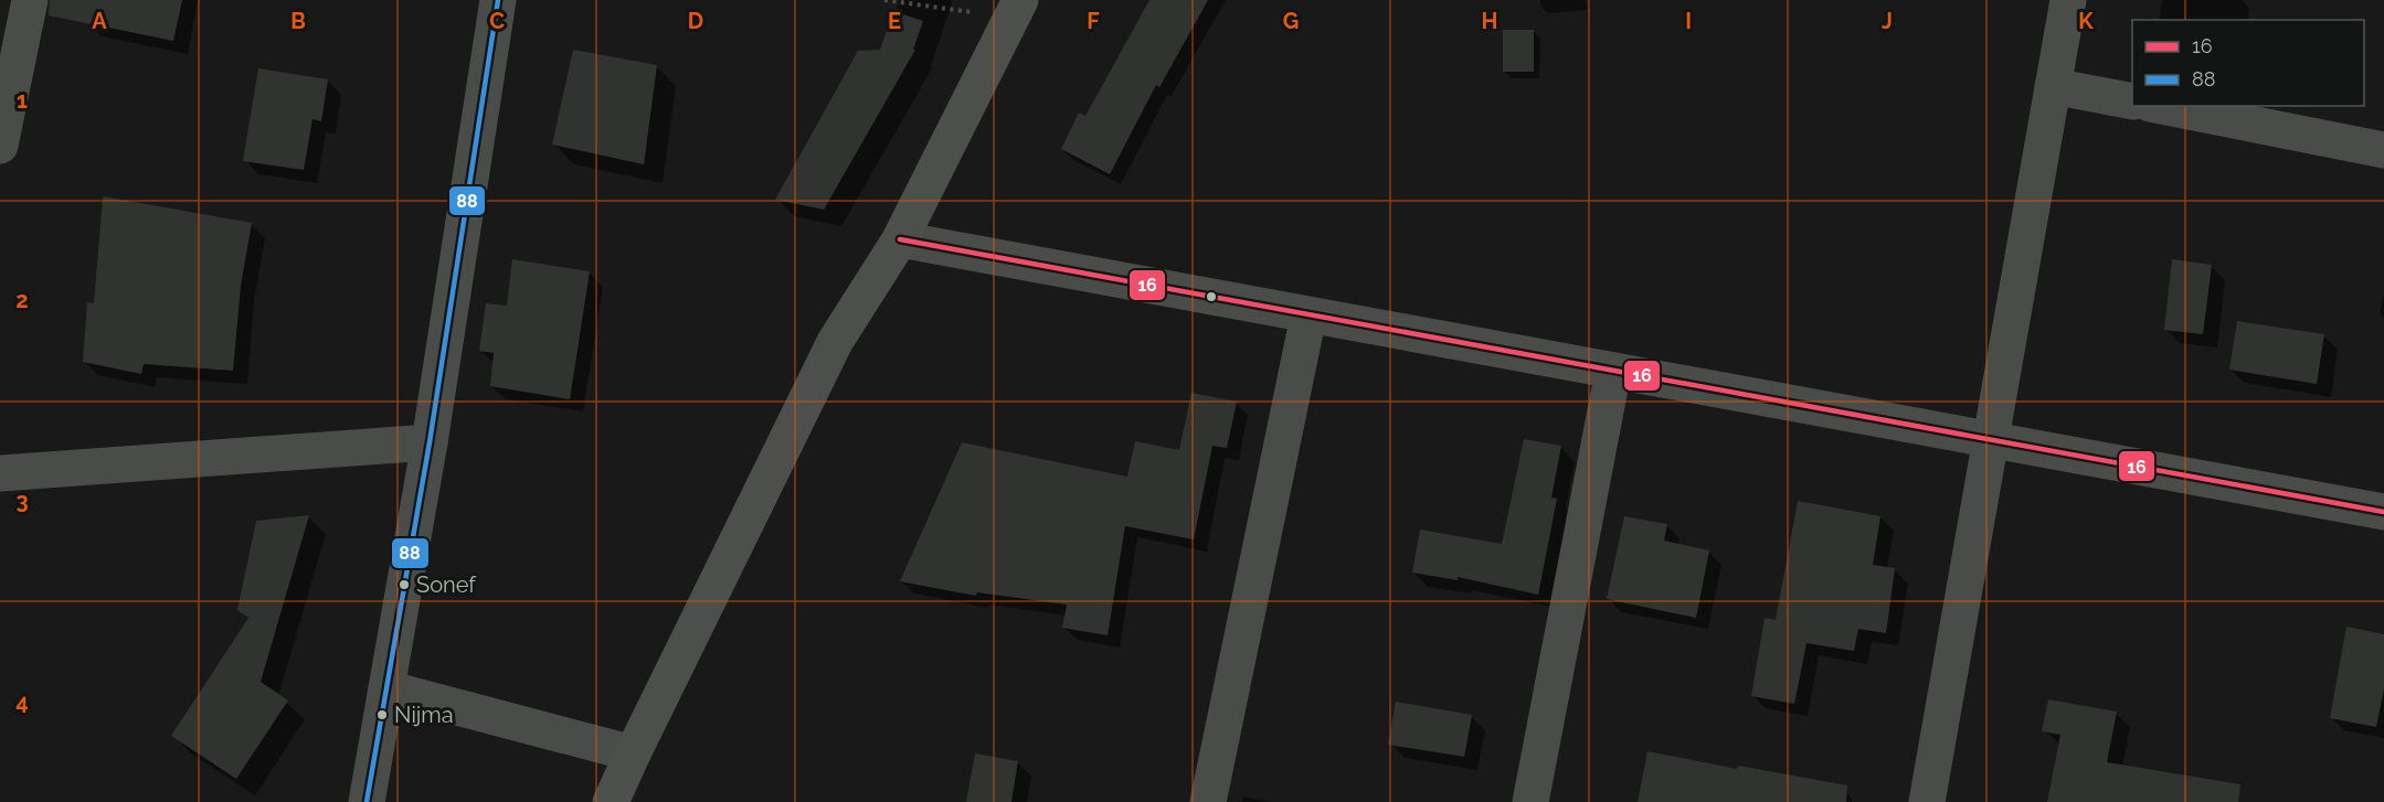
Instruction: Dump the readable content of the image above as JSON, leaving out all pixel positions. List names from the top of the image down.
{
  "places": ["Sonef", "Nijma"],
  "lines": ["transit line 88", "transit line 16"],
  "legend": ["16", "88"],
  "grid": {
    "columns": [
      "A",
      "B",
      "C",
      "D",
      "E",
      "F",
      "G",
      "H",
      "I",
      "J",
      "K"
    ],
    "rows": [
      "1",
      "2",
      "3",
      "4"
    ]
  }
}
